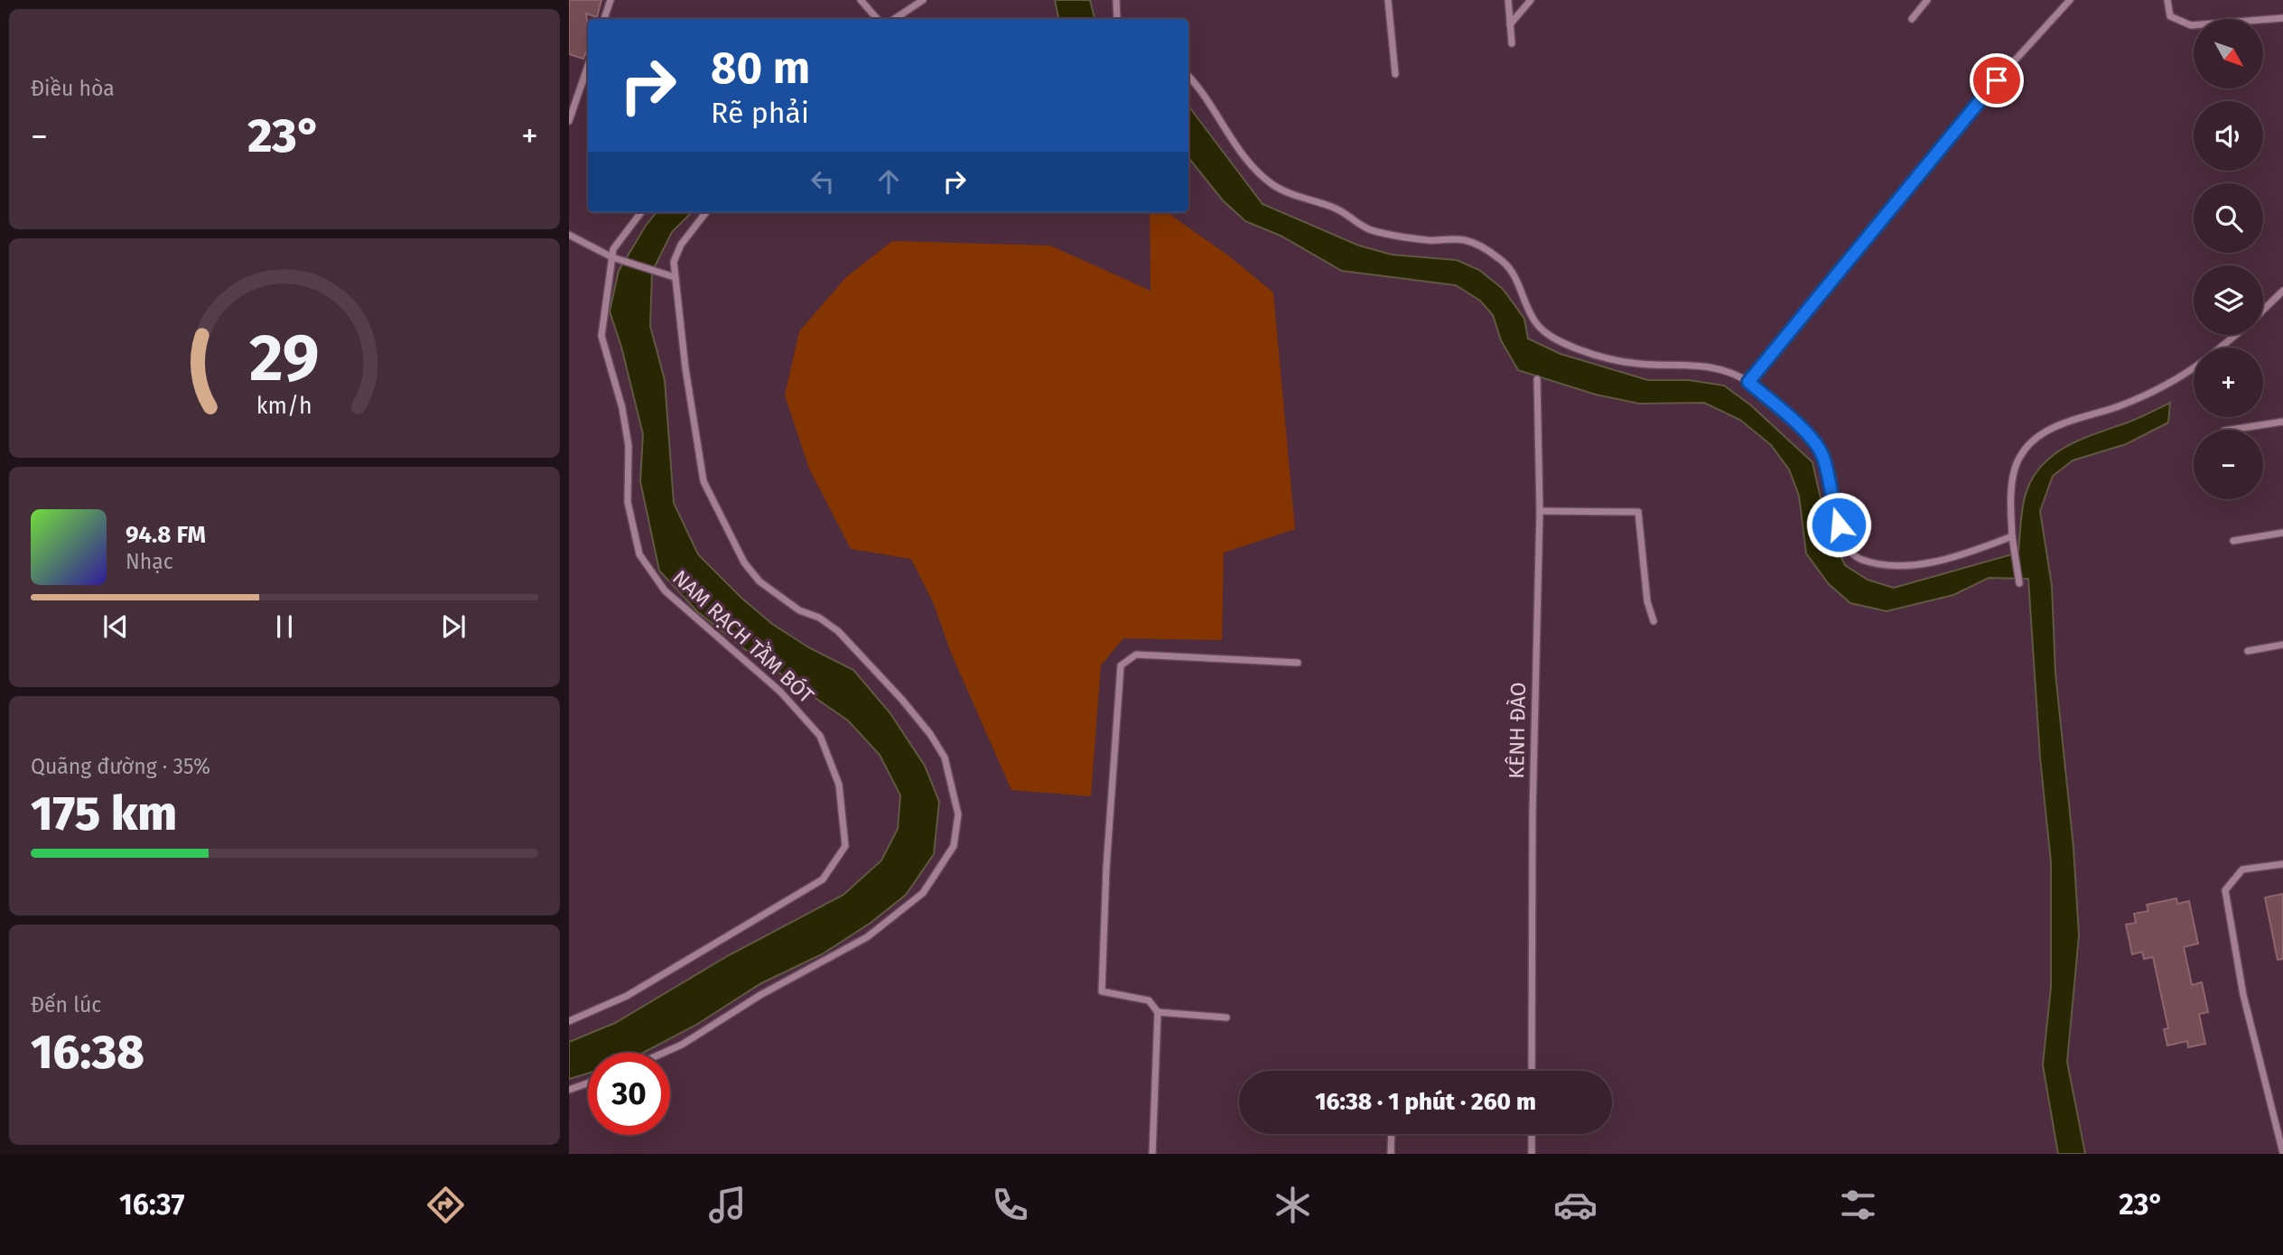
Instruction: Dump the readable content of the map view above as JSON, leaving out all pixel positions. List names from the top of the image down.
{
  "streets": {
    "street": ["NAM RẠCH TẦM BÓT", "KÊNH ĐÀO"]
  },
  "north": "bottom right",
  "page": {
    "tile": [
      "Điều hòa",
      ["Quãng đường · 35%", "175 km"],
      ["Đến lúc", "16:38"]
    ],
    "map_buttons": ["+", "−"],
    "turn": ["80 m", "Rẽ phải"],
    "heat": ["−", "23°", "+"],
    "song": ["94.8 FM", "Nhạc"],
    "limit": "30",
    "trip": "16:38 · 1 phút · 260 m",
    "tabs": ["16:37", "23°"],
    "gauge": ["29", "km/h"]
  }
}
